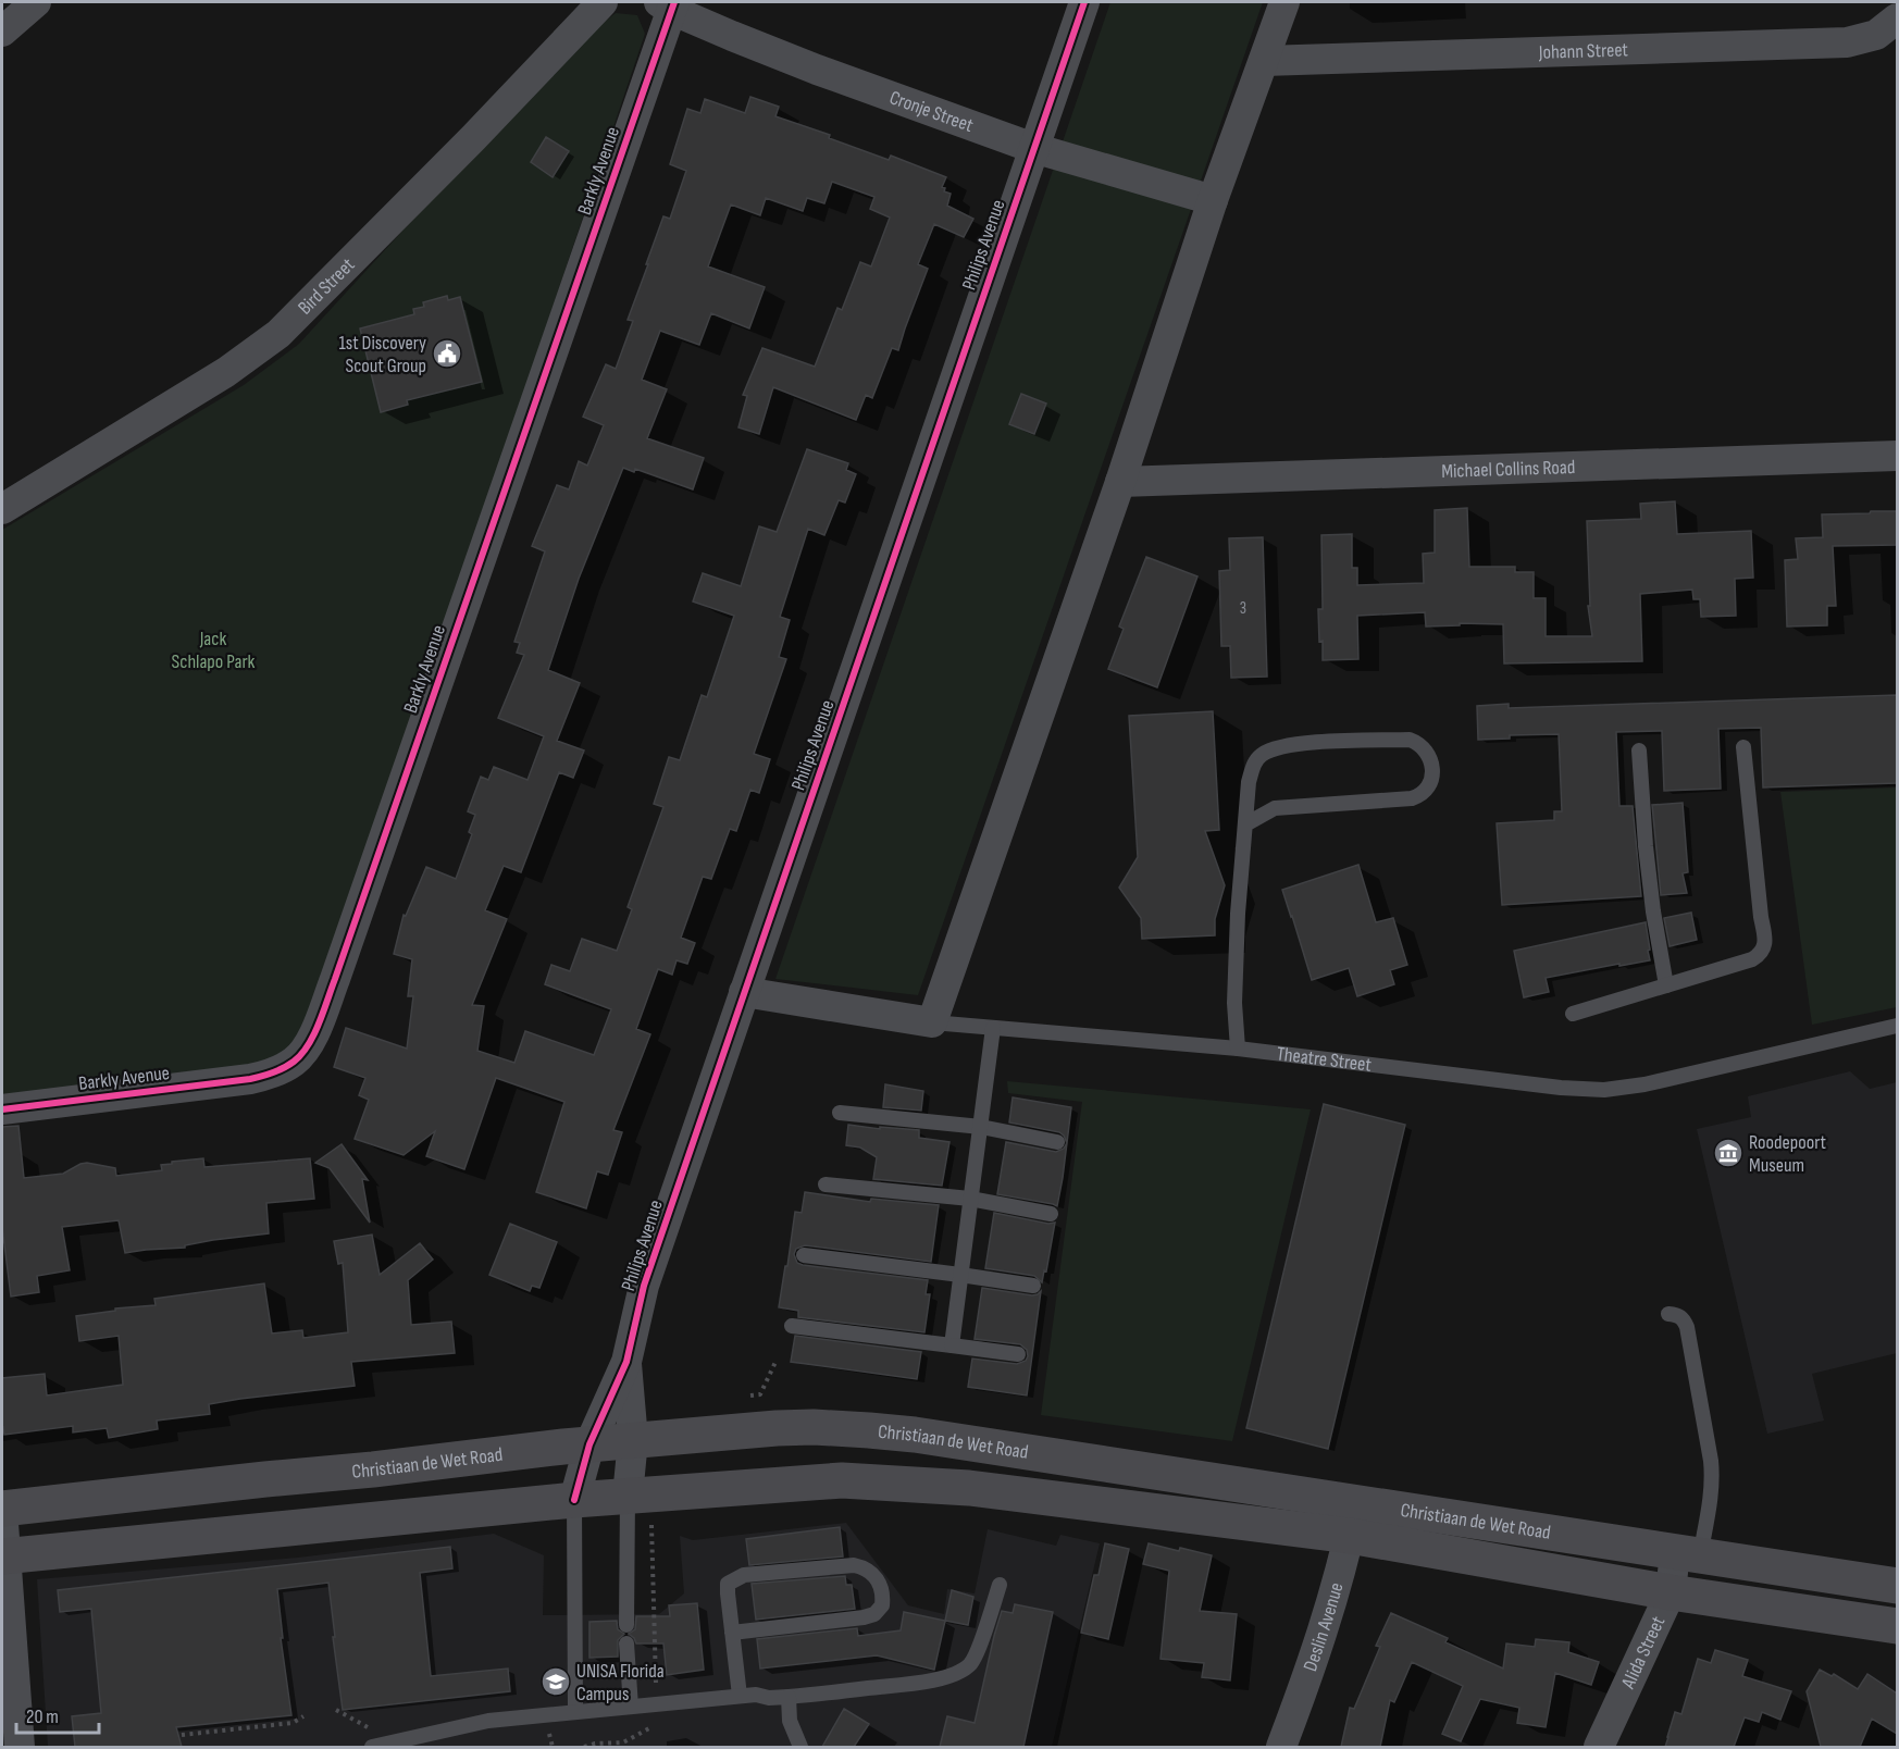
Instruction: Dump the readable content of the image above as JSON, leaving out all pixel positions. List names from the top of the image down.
{
  "streets": {
    "main road": ["Christiaan de Wet Road"],
    "street": [
      "Johann Street",
      "Cronje Street",
      "Barkly Avenue",
      "Philips Avenue",
      "Bird Street",
      "Michael Collins Road",
      "Theatre Street",
      "Deslin Avenue",
      "Alida Street"
    ]
  },
  "crossings": [
    ["Cronje Street", "Barkly Avenue"],
    ["Cronje Street", "Philips Avenue"],
    ["Philips Avenue", "Theatre Street"],
    ["Philips Avenue", "Christiaan de Wet Road"],
    ["Christiaan de Wet Road", "Deslin Avenue"],
    ["Christiaan de Wet Road", "Alida Street"]
  ],
  "parks": ["Jack Schlapo Park"],
  "places": {
    "public building": ["1st Discovery Scout Group"],
    "museum": ["Roodepoort Museum"],
    "school or university": ["UNISA Florida Campus"]
  },
  "house_numbers": ["3"],
  "scale_bar": "20 m"
}
